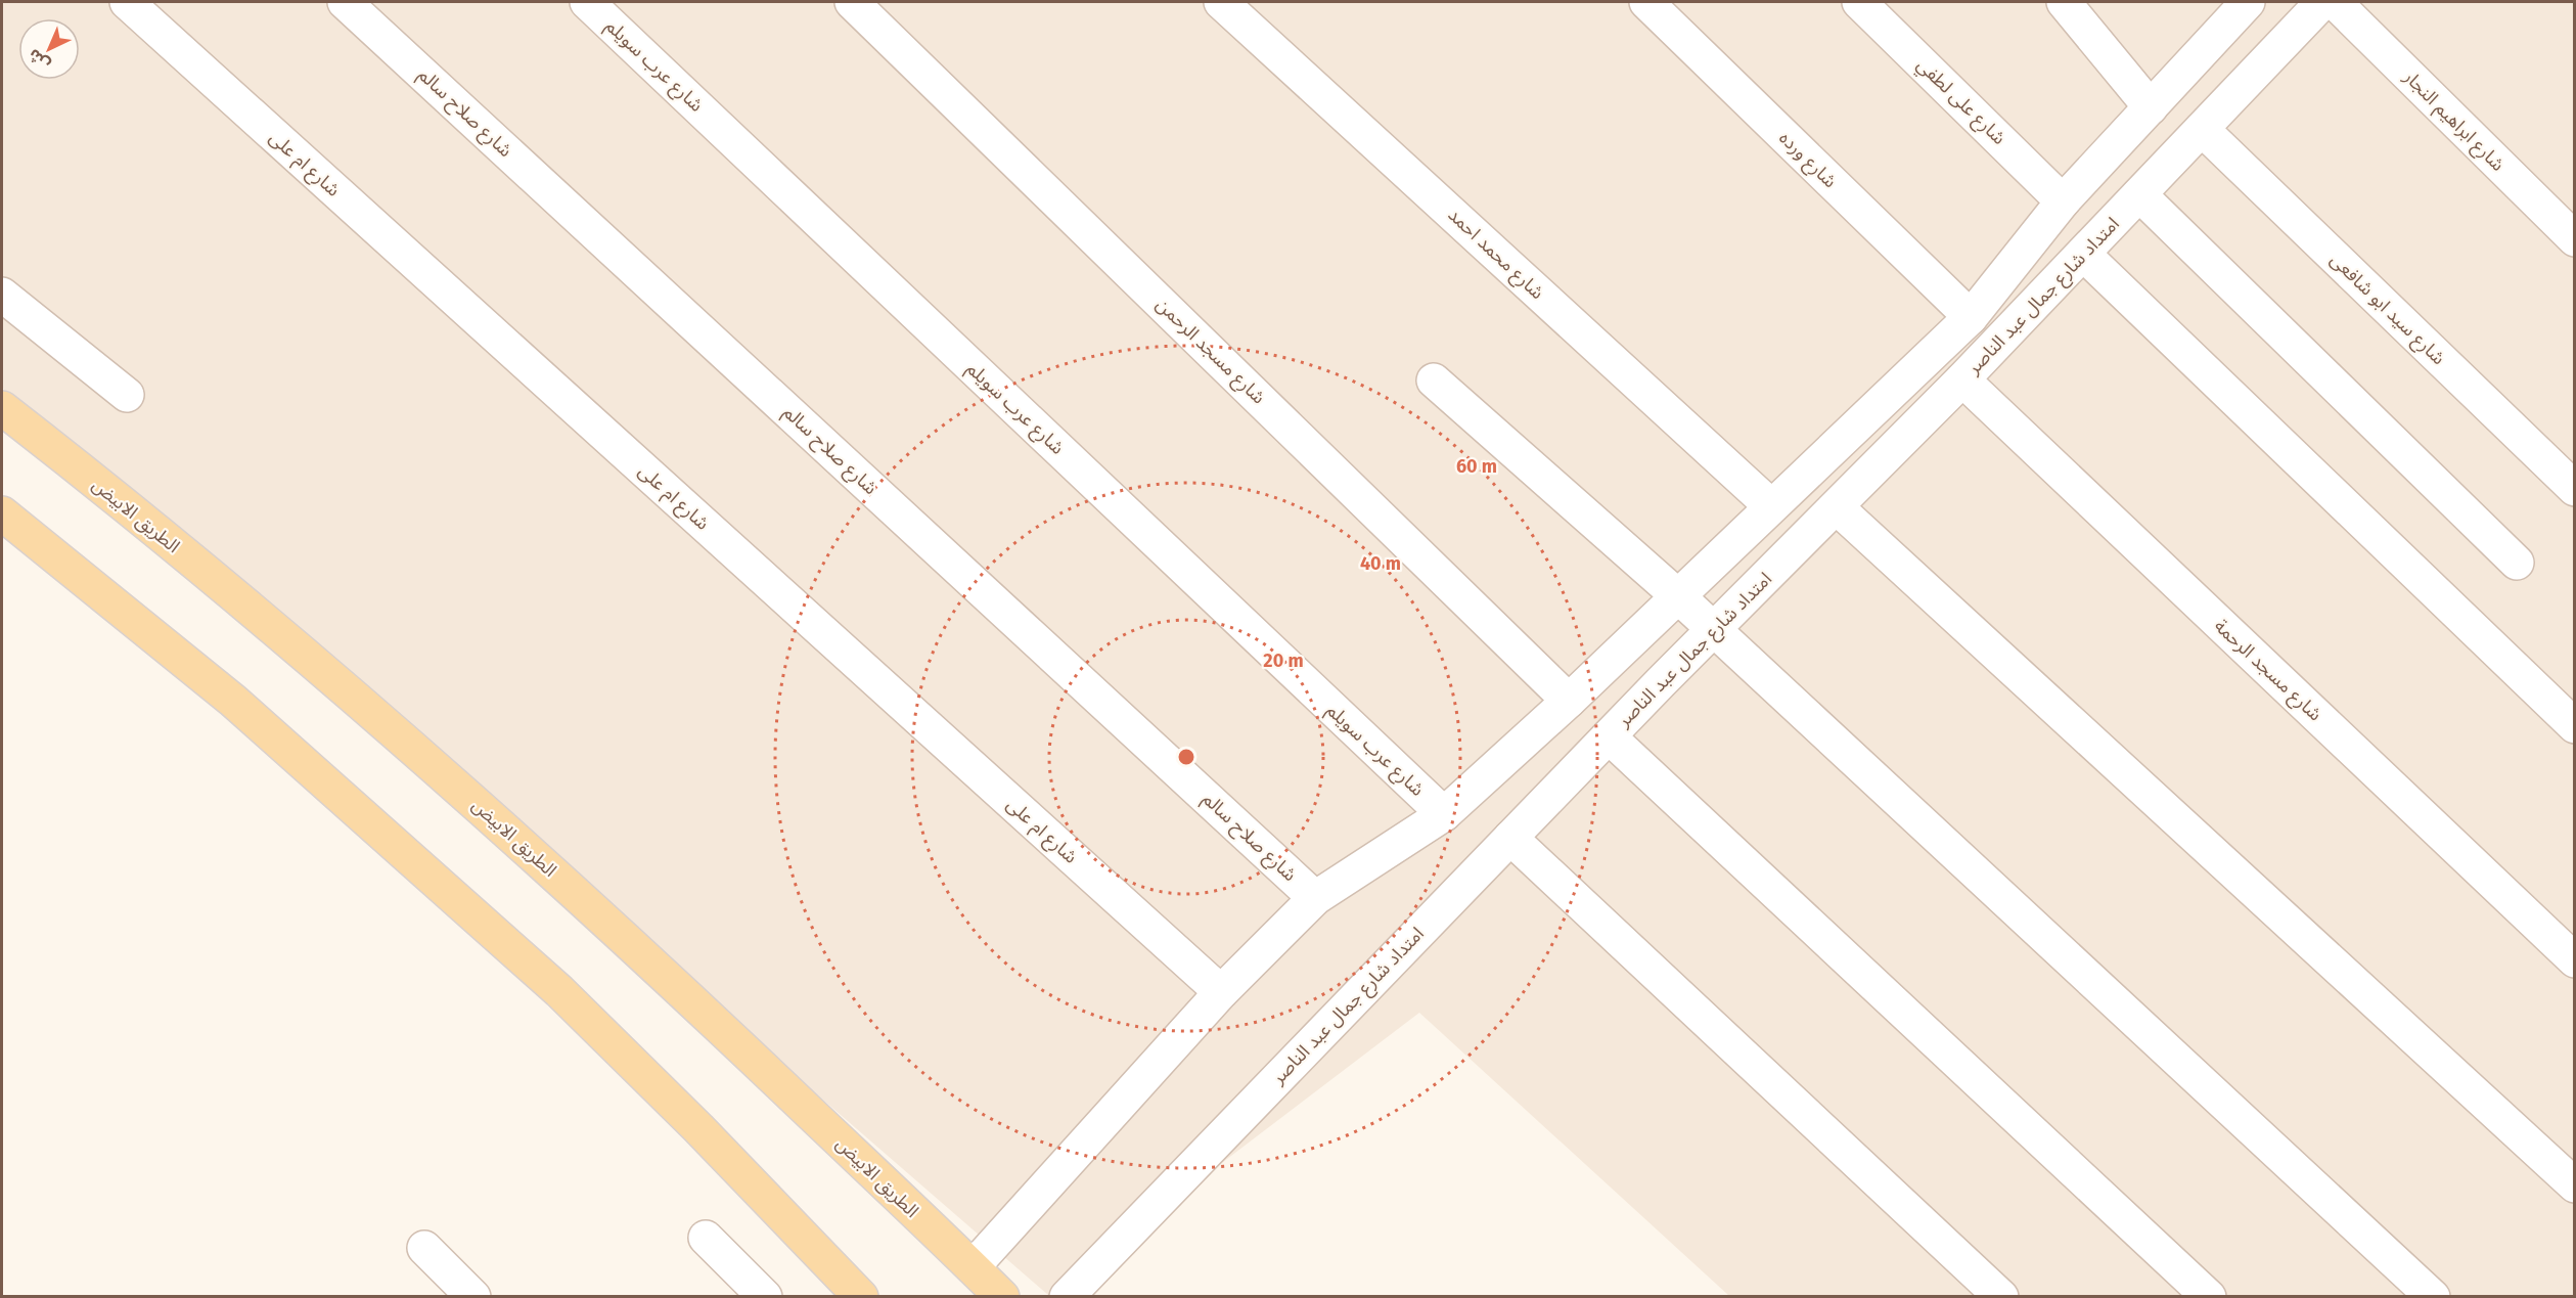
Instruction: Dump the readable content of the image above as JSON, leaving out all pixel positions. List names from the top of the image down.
{
  "streets": {
    "main road": ["الطريق الابيض"],
    "street": [
      "شارع عرب سويلم",
      "شارع على لطفي",
      "شارع صلاح سالم",
      "شارع ابراهيم النجار",
      "شارع ورده",
      "شارع ام على",
      "شارع محمد احمد",
      "امتداد شارع جمال عبد الناصر",
      "شارع سيد ابو شافعى",
      "شارع مسجد الرحمن",
      "شارع مسجد الرحمة"
    ]
  },
  "crossings": [
    ["شارع عرب سويلم", "امتداد شارع جمال عبد الناصر"],
    ["شارع على لطفي", "امتداد شارع جمال عبد الناصر"],
    ["شارع صلاح سالم", "امتداد شارع جمال عبد الناصر"],
    ["شارع ورده", "امتداد شارع جمال عبد الناصر"],
    ["شارع ام على", "امتداد شارع جمال عبد الناصر"],
    ["شارع محمد احمد", "امتداد شارع جمال عبد الناصر"],
    ["امتداد شارع جمال عبد الناصر", "شارع سيد ابو شافعى"],
    ["امتداد شارع جمال عبد الناصر", "شارع مسجد الرحمن"],
    ["امتداد شارع جمال عبد الناصر", "الطريق الابيض"],
    ["امتداد شارع جمال عبد الناصر", "شارع مسجد الرحمة"]
  ],
  "north": "bottom left",
  "rings": ["60 m", "40 m", "20 m"]
}
